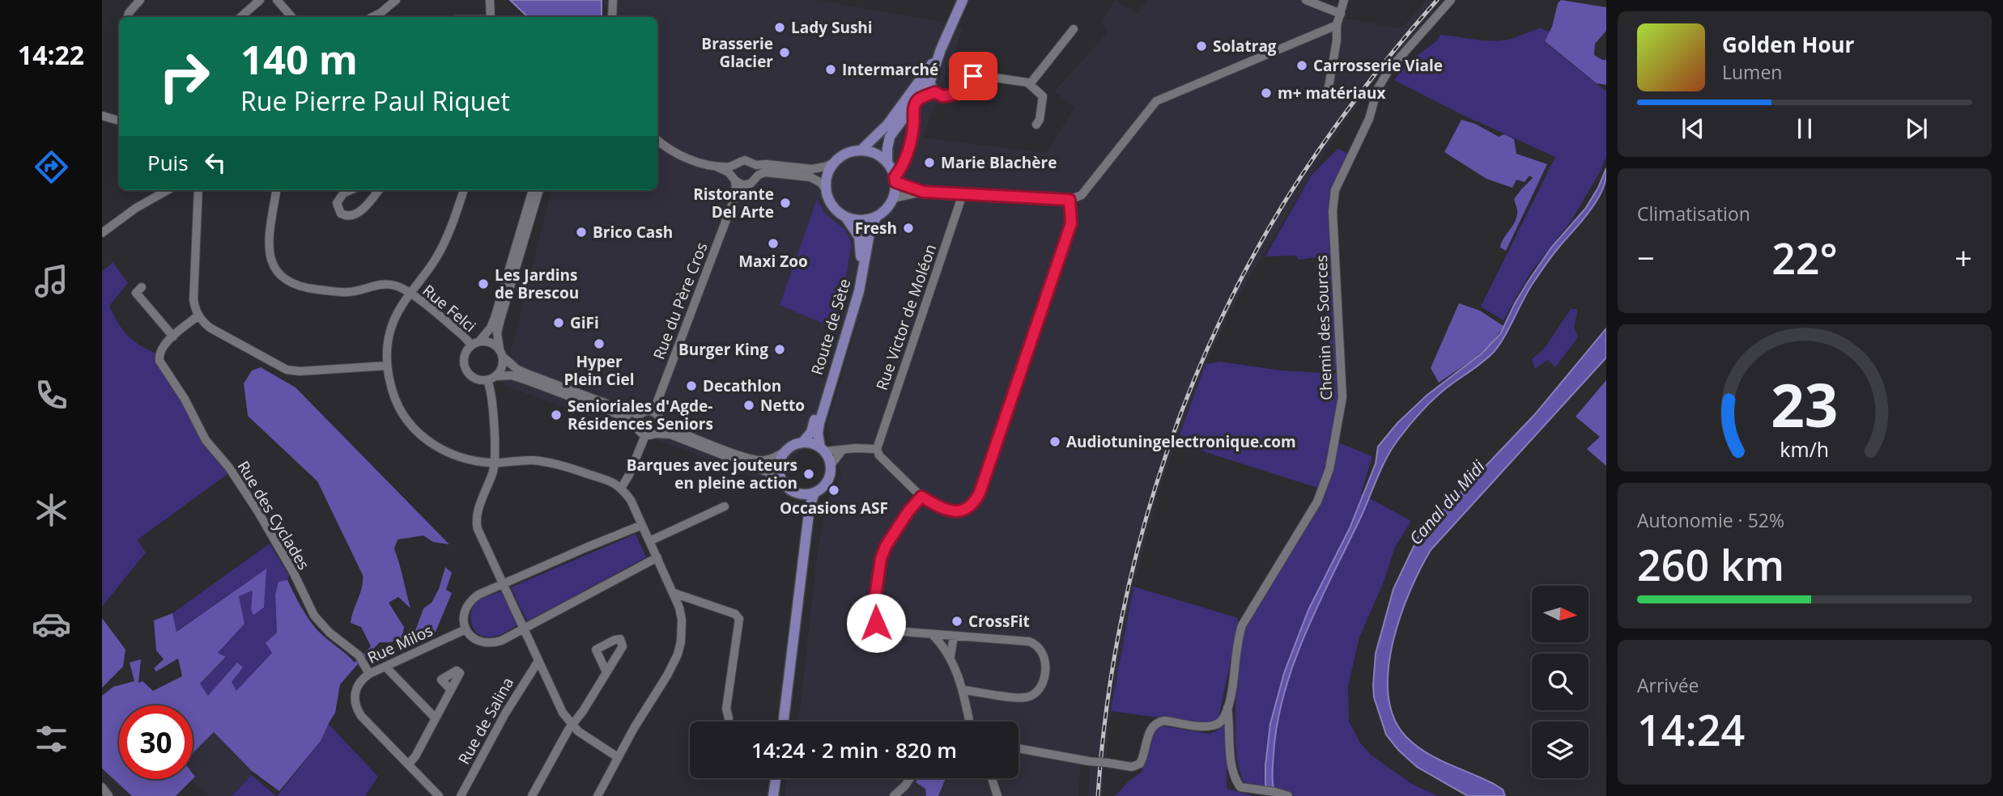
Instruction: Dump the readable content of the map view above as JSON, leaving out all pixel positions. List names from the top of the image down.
{
  "streets": {
    "main road": ["Route de Sète"],
    "street": [
      "Rue du Père Cros",
      "Rue Felci",
      "Rue Victor de Moléon",
      "Chemin des Sources",
      "Rue des Cyclades",
      "Rue Milos",
      "Rue de Salina"
    ]
  },
  "crossings": [
    ["Rue des Cyclades", "Rue Milos"]
  ],
  "water": ["Canal du Midi"],
  "places": [
    "Lady Sushi",
    "Solatrag",
    "Brasserie Glacier",
    "Carrosserie Viale",
    "Intermarché",
    "m+ matériaux",
    "Marie Blachère",
    "Ristorante Del Arte",
    "Fresh",
    "Brico Cash",
    "Maxi Zoo",
    "Les Jardins de Brescou",
    "GiFi",
    "Hyper Plein Ciel",
    "Burger King",
    "Decathlon",
    "Netto",
    "Senioriales d'Agde- Résidences Seniors",
    "Audiotuningelectronique.com",
    "Barques avec jouteurs en pleine action",
    "Occasions ASF",
    "CrossFit"
  ],
  "north": "right",
  "page": {
    "tabs": "14:22",
    "turn": ["140 m", "Rue Pierre Paul Riquet"],
    "song": ["Golden Hour", "Lumen"],
    "then": "Puis",
    "tile": [
      "Climatisation",
      ["Autonomie · 52%", "260 km"],
      ["Arrivée", "14:24"]
    ],
    "heat": ["−", "22°", "+"],
    "limit": "30",
    "trip": "14:24 · 2 min · 820 m",
    "gauge": ["23", "km/h"]
  }
}
